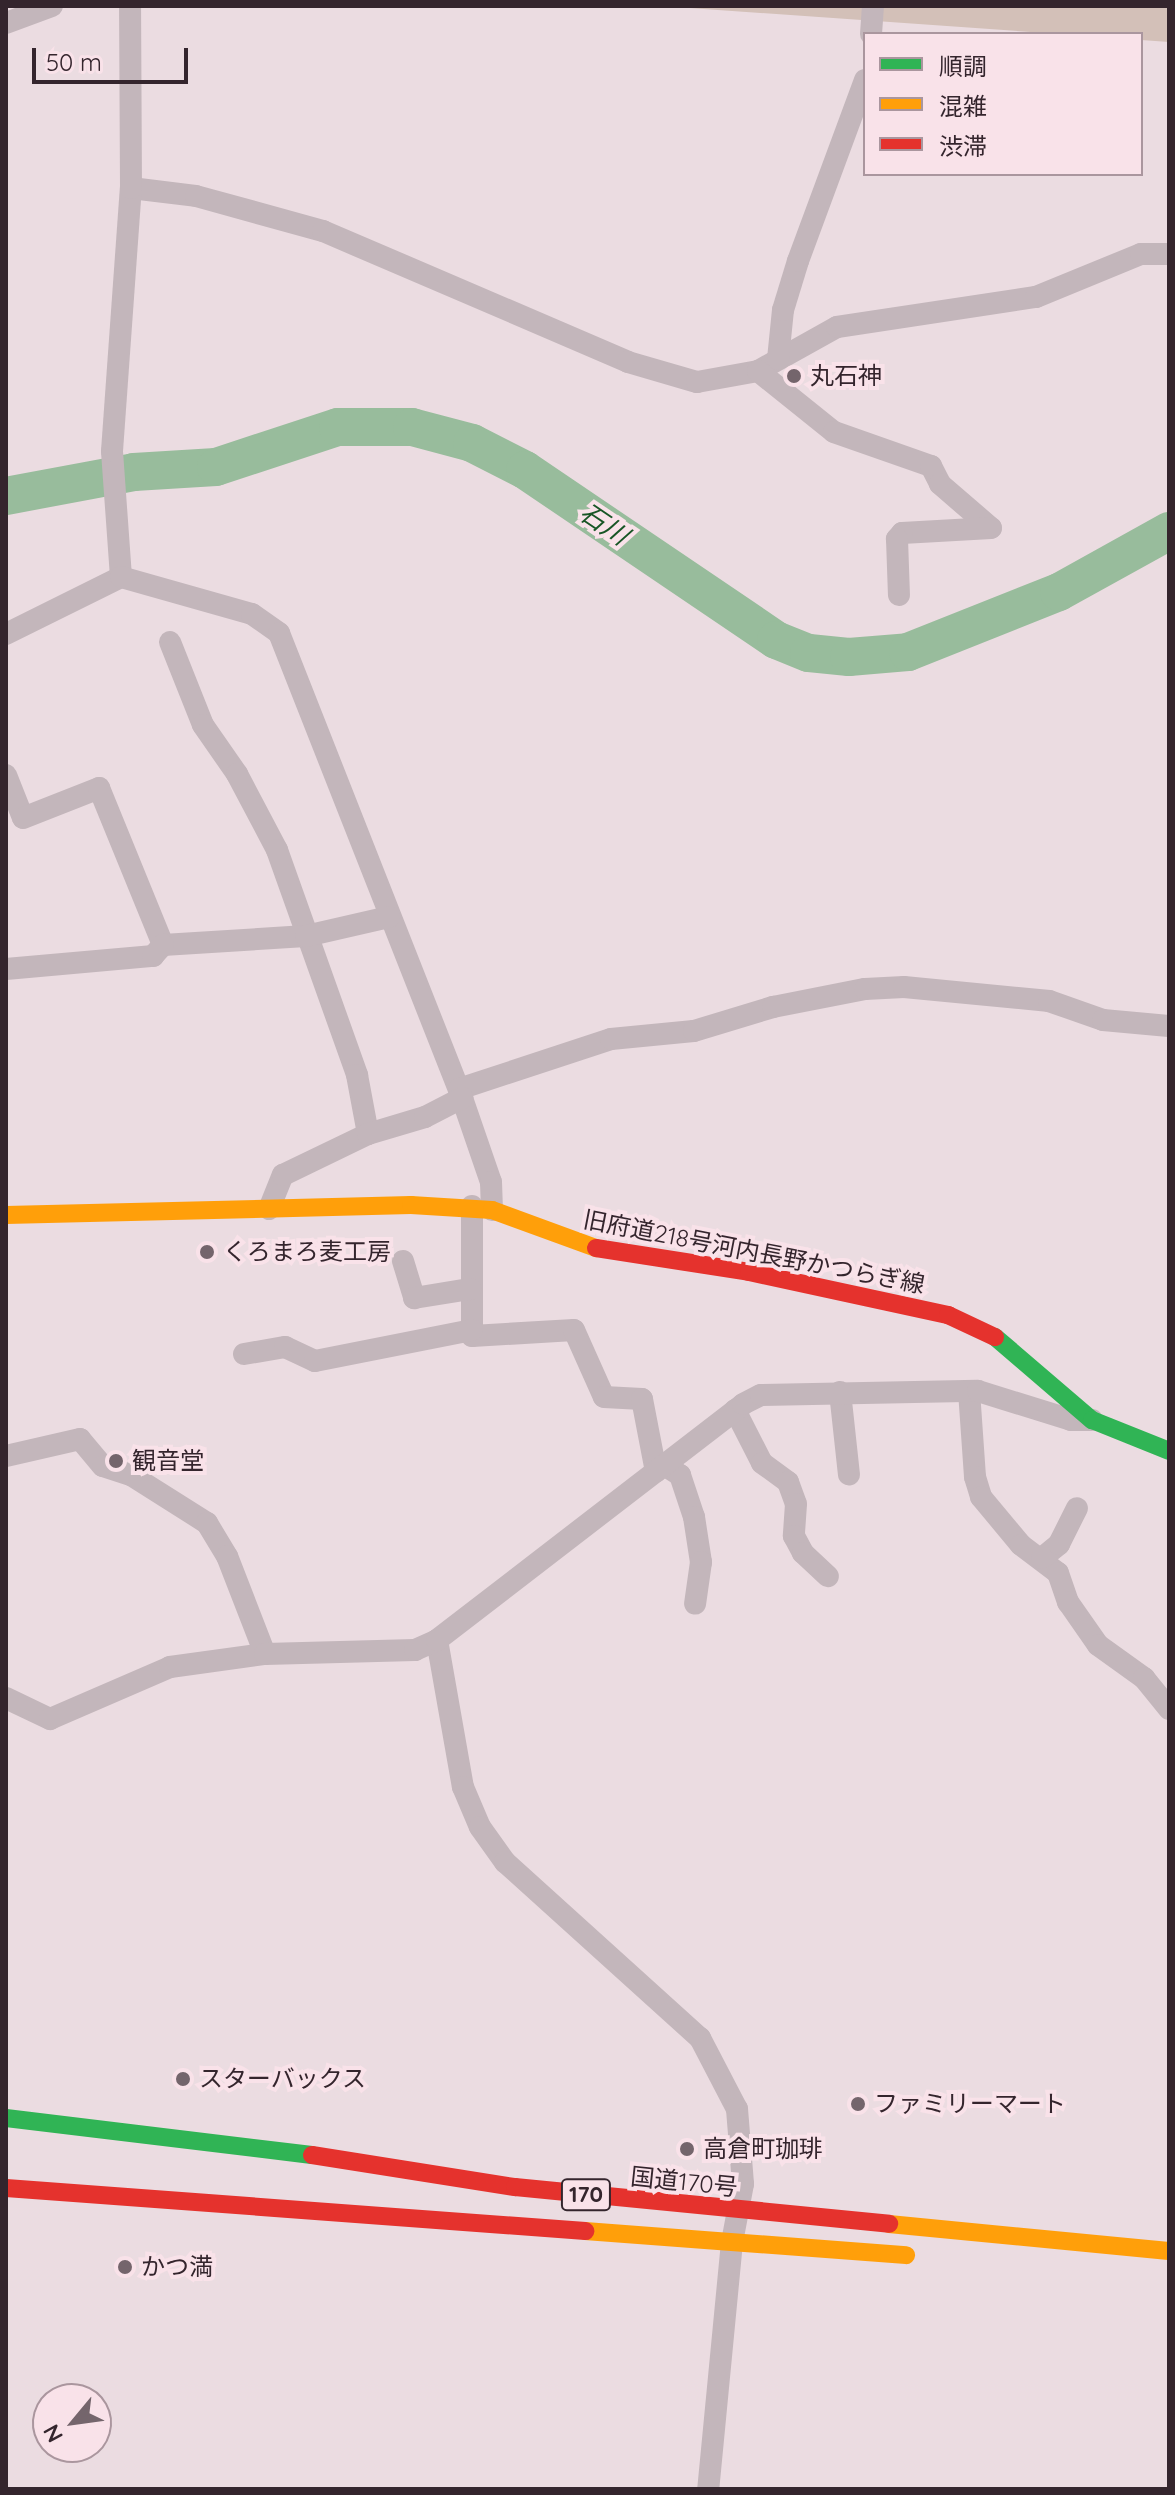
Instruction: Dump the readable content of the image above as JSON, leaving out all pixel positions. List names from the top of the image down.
{
  "streets": {
    "main road": ["旧府道218号河内長野かつらぎ線", "国道170号", "170"]
  },
  "water": ["石川"],
  "places": [
    "丸石神",
    "くろまろ麦工房",
    "観音堂",
    "スターバックス",
    "ファミリーマート",
    "高倉町珈琲",
    "かつ満"
  ],
  "legend": ["順調", "混雑", "渋滞"],
  "scale_bar": "50 m",
  "north": "bottom left"
}
